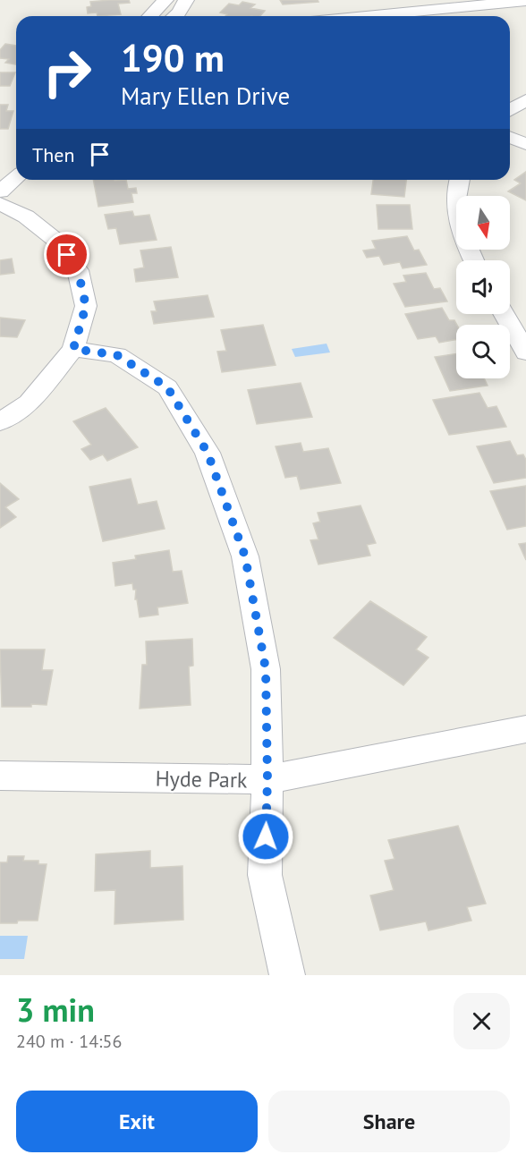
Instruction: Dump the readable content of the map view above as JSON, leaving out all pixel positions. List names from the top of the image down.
{
  "streets": {
    "street": ["Hyde Park"]
  },
  "north": "bottom",
  "page": {
    "turn": ["190 m", "Mary Ellen Drive"],
    "then": "Then",
    "heading": ["3 min", "240 m · 14:56"],
    "buttons": ["Exit", "Share"]
  }
}
